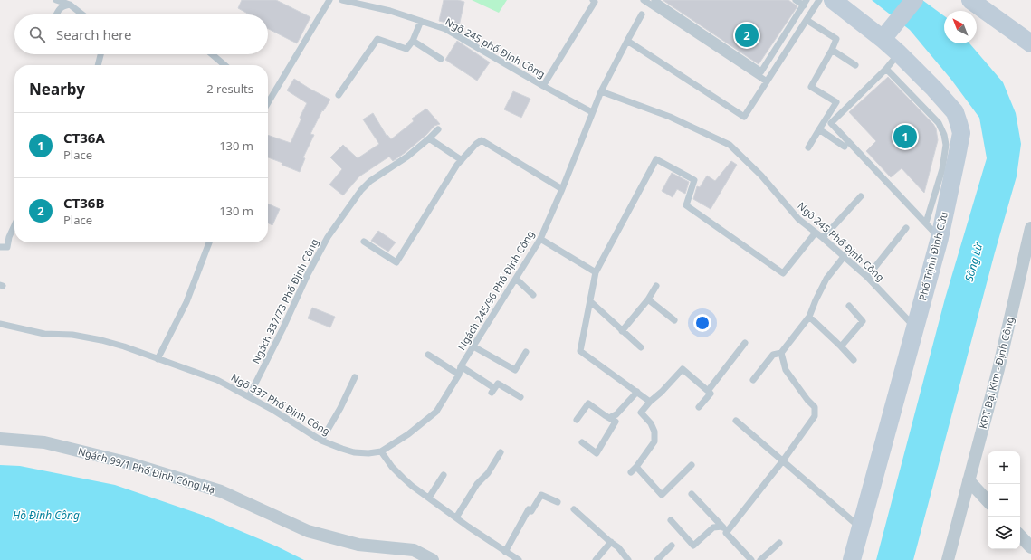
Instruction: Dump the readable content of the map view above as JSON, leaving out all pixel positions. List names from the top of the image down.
{
  "streets": {
    "main road": ["Phố Trịnh Đình Cửu"],
    "street": ["KĐT Đại Kim - Định Công", "Ngách 99/1 Phố Định Công Hạ"],
    "lane": [
      "Ngõ 245 phố Định Công",
      "Ngõ 245 Phố Định Công",
      "Ngách 245/96 Phố Định Công",
      "Ngách 337/73 Phố Định Công",
      "Ngõ 337 Phố Định Công"
    ]
  },
  "crossings": [
    ["Ngõ 245 phố Định Công", "Ngách 245/96 Phố Định Công"],
    ["Ngõ 245 Phố Định Công", "Phố Trịnh Đình Cửu"],
    ["Ngách 245/96 Phố Định Công", "Ngõ 337 Phố Định Công"],
    ["Ngách 337/73 Phố Định Công", "Ngõ 337 Phố Định Công"]
  ],
  "water": ["Sông Lừ", "Hồ Định Công"],
  "north": "top left",
  "page": {
    "search": "Search here",
    "pins": ["2", "1"],
    "heading": ["Nearby", "2 results"],
    "list": [
      {
        "mark": "1",
        "name": "CT36A",
        "note": "Place",
        "value": "130 m"
      },
      {
        "mark": "2",
        "name": "CT36B",
        "note": "Place",
        "value": "130 m"
      }
    ],
    "map_buttons": ["+", "−"]
  }
}
